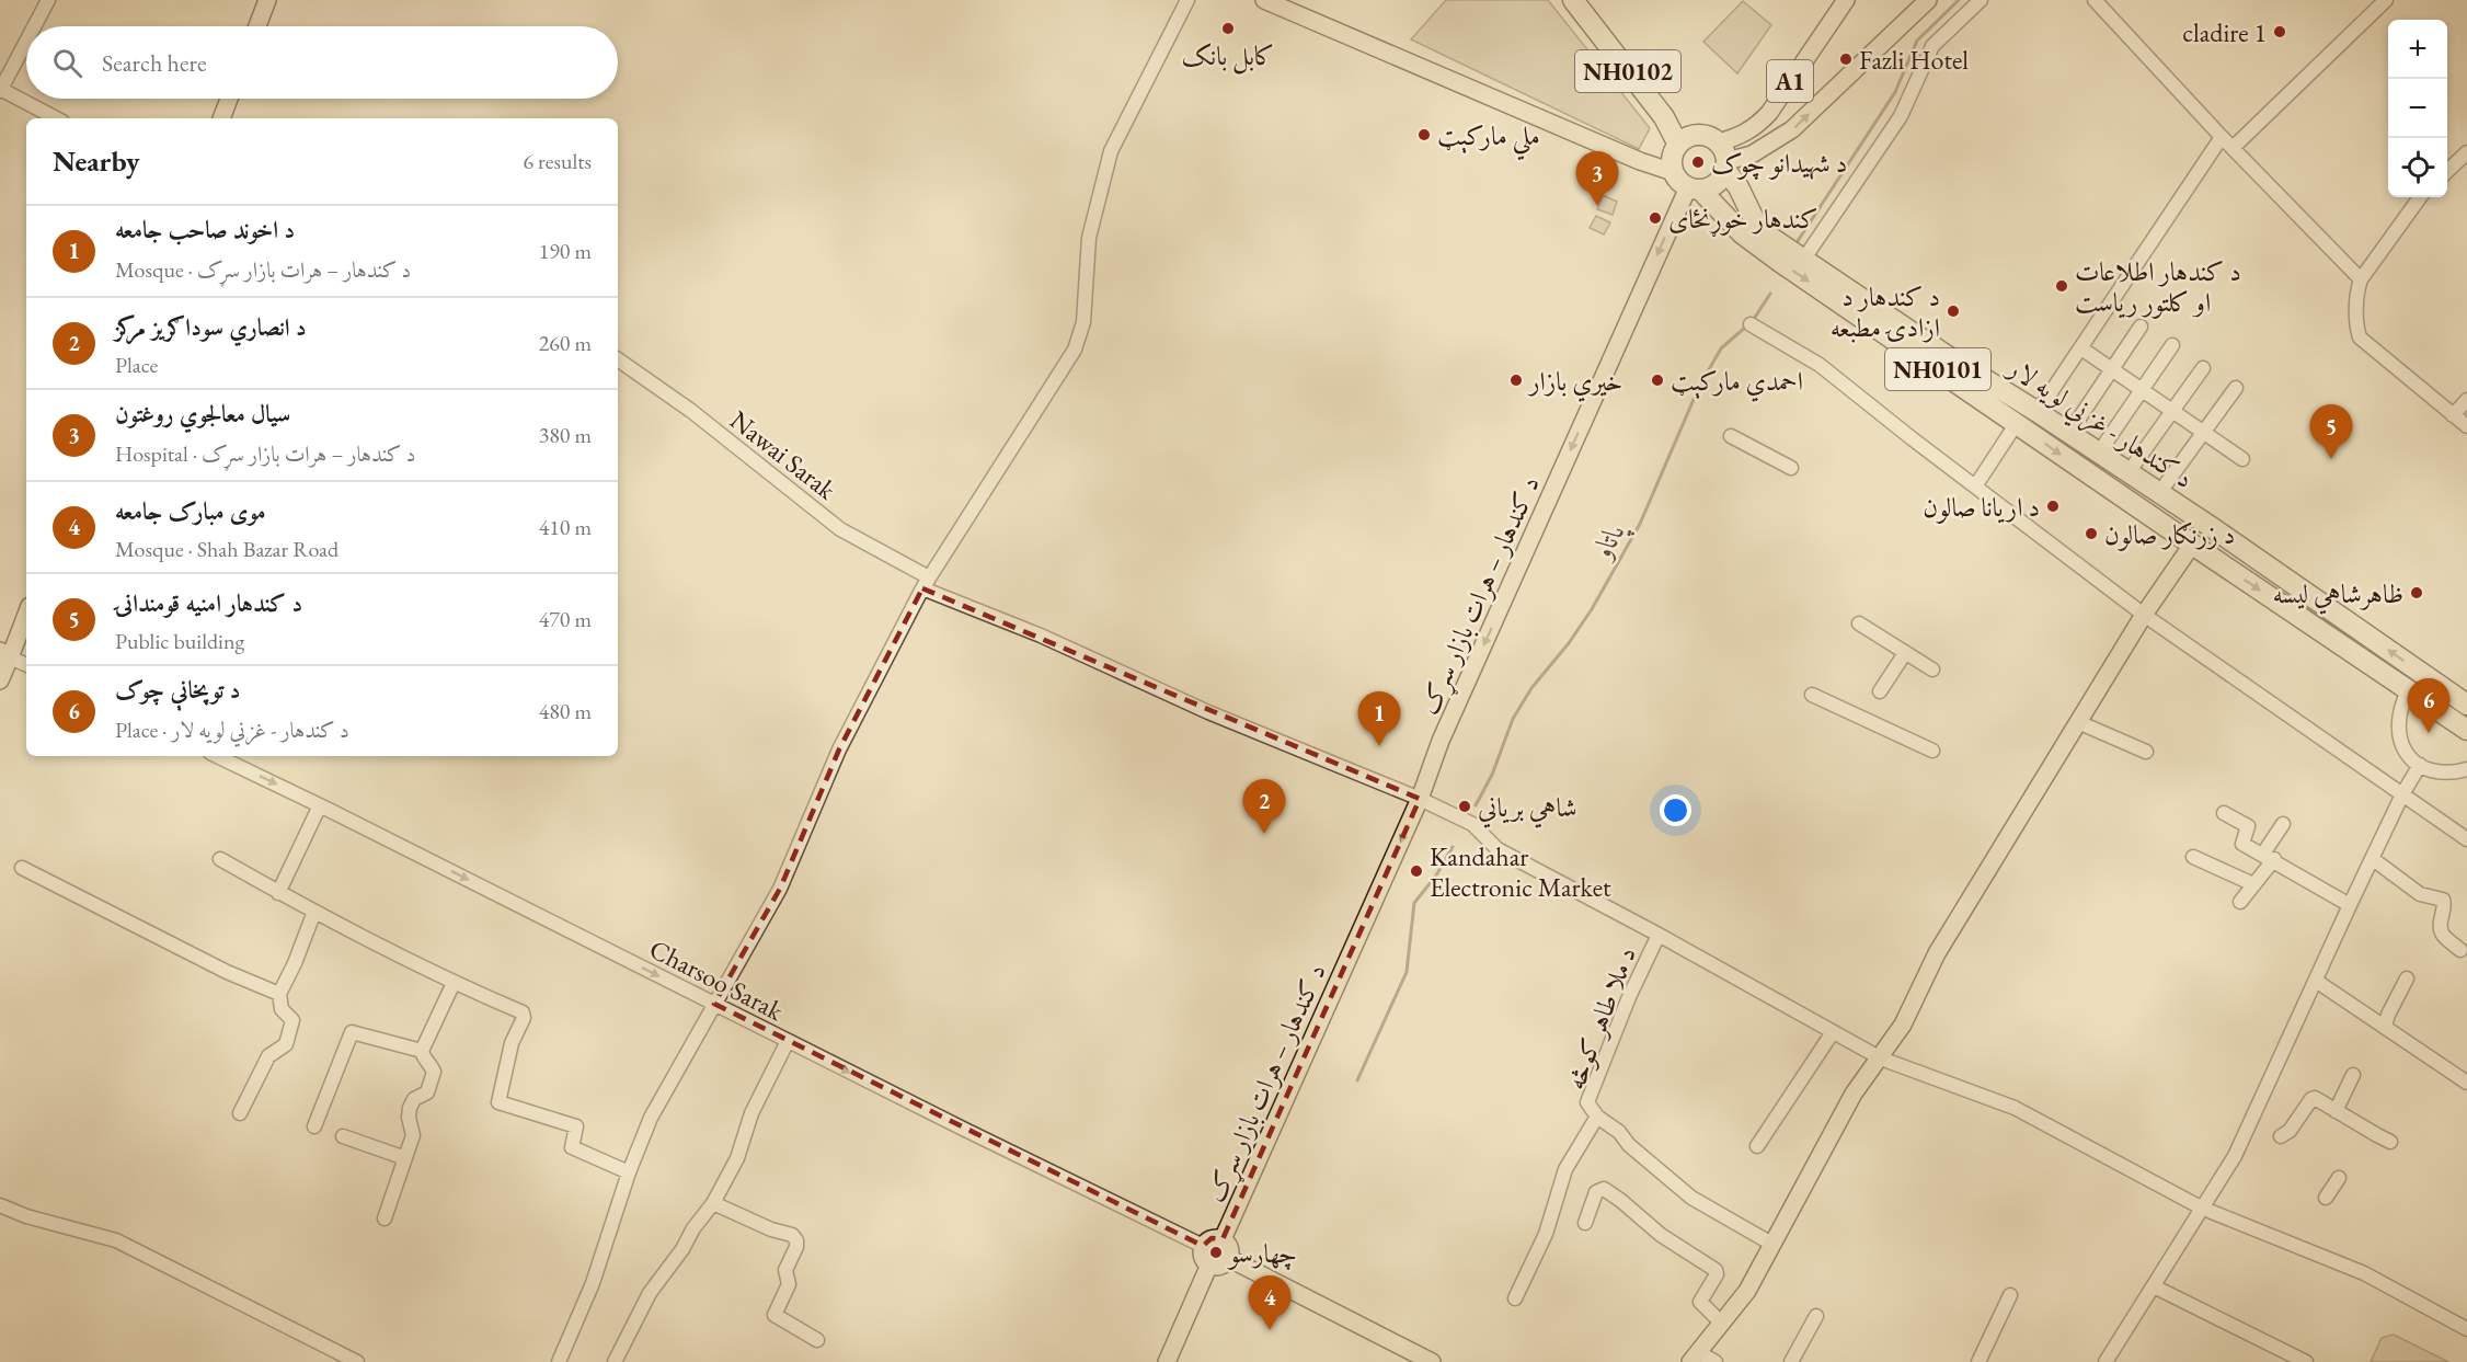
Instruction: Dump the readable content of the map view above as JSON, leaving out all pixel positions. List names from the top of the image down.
{
  "streets": {
    "highway": ["NH0102", "NH0101", "د کندهار - غزني لويه لار"],
    "main road": ["A1", "د کندهار – هرات بازار سړک"],
    "street": ["Nawai Sarak", "Charsoo Sarak", "د ملا طاهر کوڅه"]
  },
  "crossings": [
    ["NH0102", "A1"],
    ["NH0102", "د کندهار - غزني لويه لار"],
    ["NH0102", "د کندهار – هرات بازار سړک"],
    ["A1", "د کندهار - غزني لويه لار"],
    ["A1", "د کندهار – هرات بازار سړک"],
    ["د کندهار - غزني لويه لار", "د کندهار – هرات بازار سړک"],
    ["Nawai Sarak", "د کندهار – هرات بازار سړک"],
    ["Nawai Sarak", "د ملا طاهر کوڅه"],
    ["د کندهار – هرات بازار سړک", "Charsoo Sarak"]
  ],
  "one_way": ["د کندهار – هرات بازار سړک", "Charsoo Sarak"],
  "water": ["پاتاو"],
  "places": [
    "کابل بانک",
    "cladire 1",
    "Fazli Hotel",
    "ملي مارکېټ",
    "د شهيدانو چوک",
    "کندهار خوړنځای",
    "د کندهار اطلاعات او کلتور رياست",
    "د کندهار د ازادۍ مطبعه",
    "خیري بازار",
    "احمدي مارکېټ",
    "د اریانا صالون",
    "د زرنګار صالون",
    "ظاهرشاهي لیسه",
    "شاهي برياني",
    "Kandahar Electronic Market",
    "چهارسو"
  ],
  "page": {
    "map_buttons": ["+", "−"],
    "search": "Search here",
    "heading": ["Nearby", "6 results"],
    "pins": [
      "3",
      "5",
      "6",
      "1",
      "2",
      "4"
    ],
    "list": [
      {
        "mark": "1",
        "name": "د اخوند صاحب جامعه",
        "note": "Mosque · د کندهار – هرات بازار سړک",
        "value": "190 m"
      },
      {
        "mark": "2",
        "name": "د انصاري سوداګریز مرکز",
        "note": "Place",
        "value": "260 m"
      },
      {
        "mark": "3",
        "name": "سيال معالجوي روغتون",
        "note": "Hospital · د کندهار – هرات بازار سړک",
        "value": "380 m"
      },
      {
        "mark": "4",
        "name": "موی مبارک جامعه",
        "note": "Mosque · Shah Bazar Road",
        "value": "410 m"
      },
      {
        "mark": "5",
        "name": "د کندهار امنيه قومندانۍ",
        "note": "Public building",
        "value": "470 m"
      },
      {
        "mark": "6",
        "name": "د توپخانې چوک",
        "note": "Place · د کندهار - غزني لويه لار",
        "value": "480 m"
      }
    ]
  }
}
